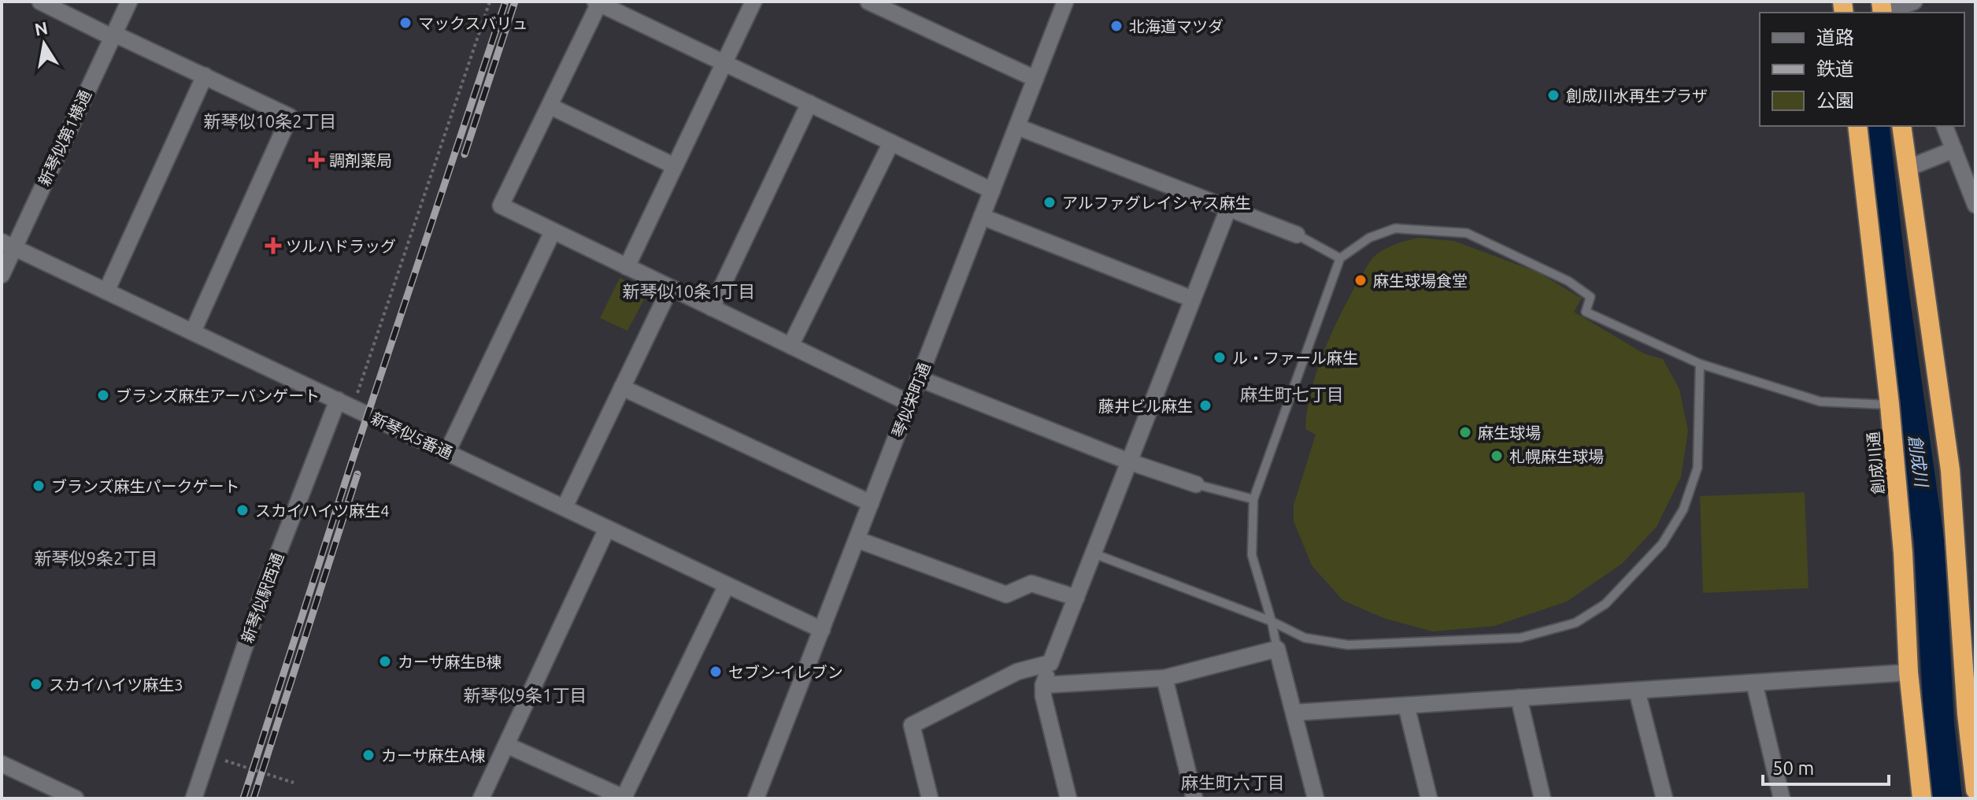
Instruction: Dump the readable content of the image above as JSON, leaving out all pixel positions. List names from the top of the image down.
{
  "streets": {
    "highway": ["創成川通"],
    "street": [
      "新琴似第1横通",
      "琴似栄町通",
      "新琴似5番通",
      "新琴似駅西通"
    ]
  },
  "crossings": [
    ["新琴似第1横通", "新琴似5番通"],
    ["琴似栄町通", "新琴似5番通"],
    ["新琴似5番通", "新琴似駅西通"]
  ],
  "districts": [
    "新琴似10条2丁目",
    "新琴似10条1丁目",
    "麻生町七丁目",
    "新琴似9条2丁目",
    "新琴似9条1丁目",
    "麻生町六丁目"
  ],
  "water": ["創成川"],
  "places": {
    "other": [
      "マックスバリュ",
      "北海道マツダ",
      "創成川水再生プラザ",
      "アルファグレイシャス麻生",
      "麻生球場食堂",
      "ル・ファール麻生",
      "ブランズ麻生アーバンゲート",
      "藤井ビル麻生",
      "麻生球場",
      "札幌麻生球場",
      "ブランズ麻生パークゲート",
      "スカイハイツ麻生4",
      "カーサ麻生B棟",
      "セブン-イレブン",
      "スカイハイツ麻生3",
      "カーサ麻生A棟"
    ],
    "health": ["調剤薬局", "ツルハドラッグ"]
  },
  "legend": ["道路", "鉄道", "公園"],
  "scale_bar": "50 m",
  "north": "top"
}
